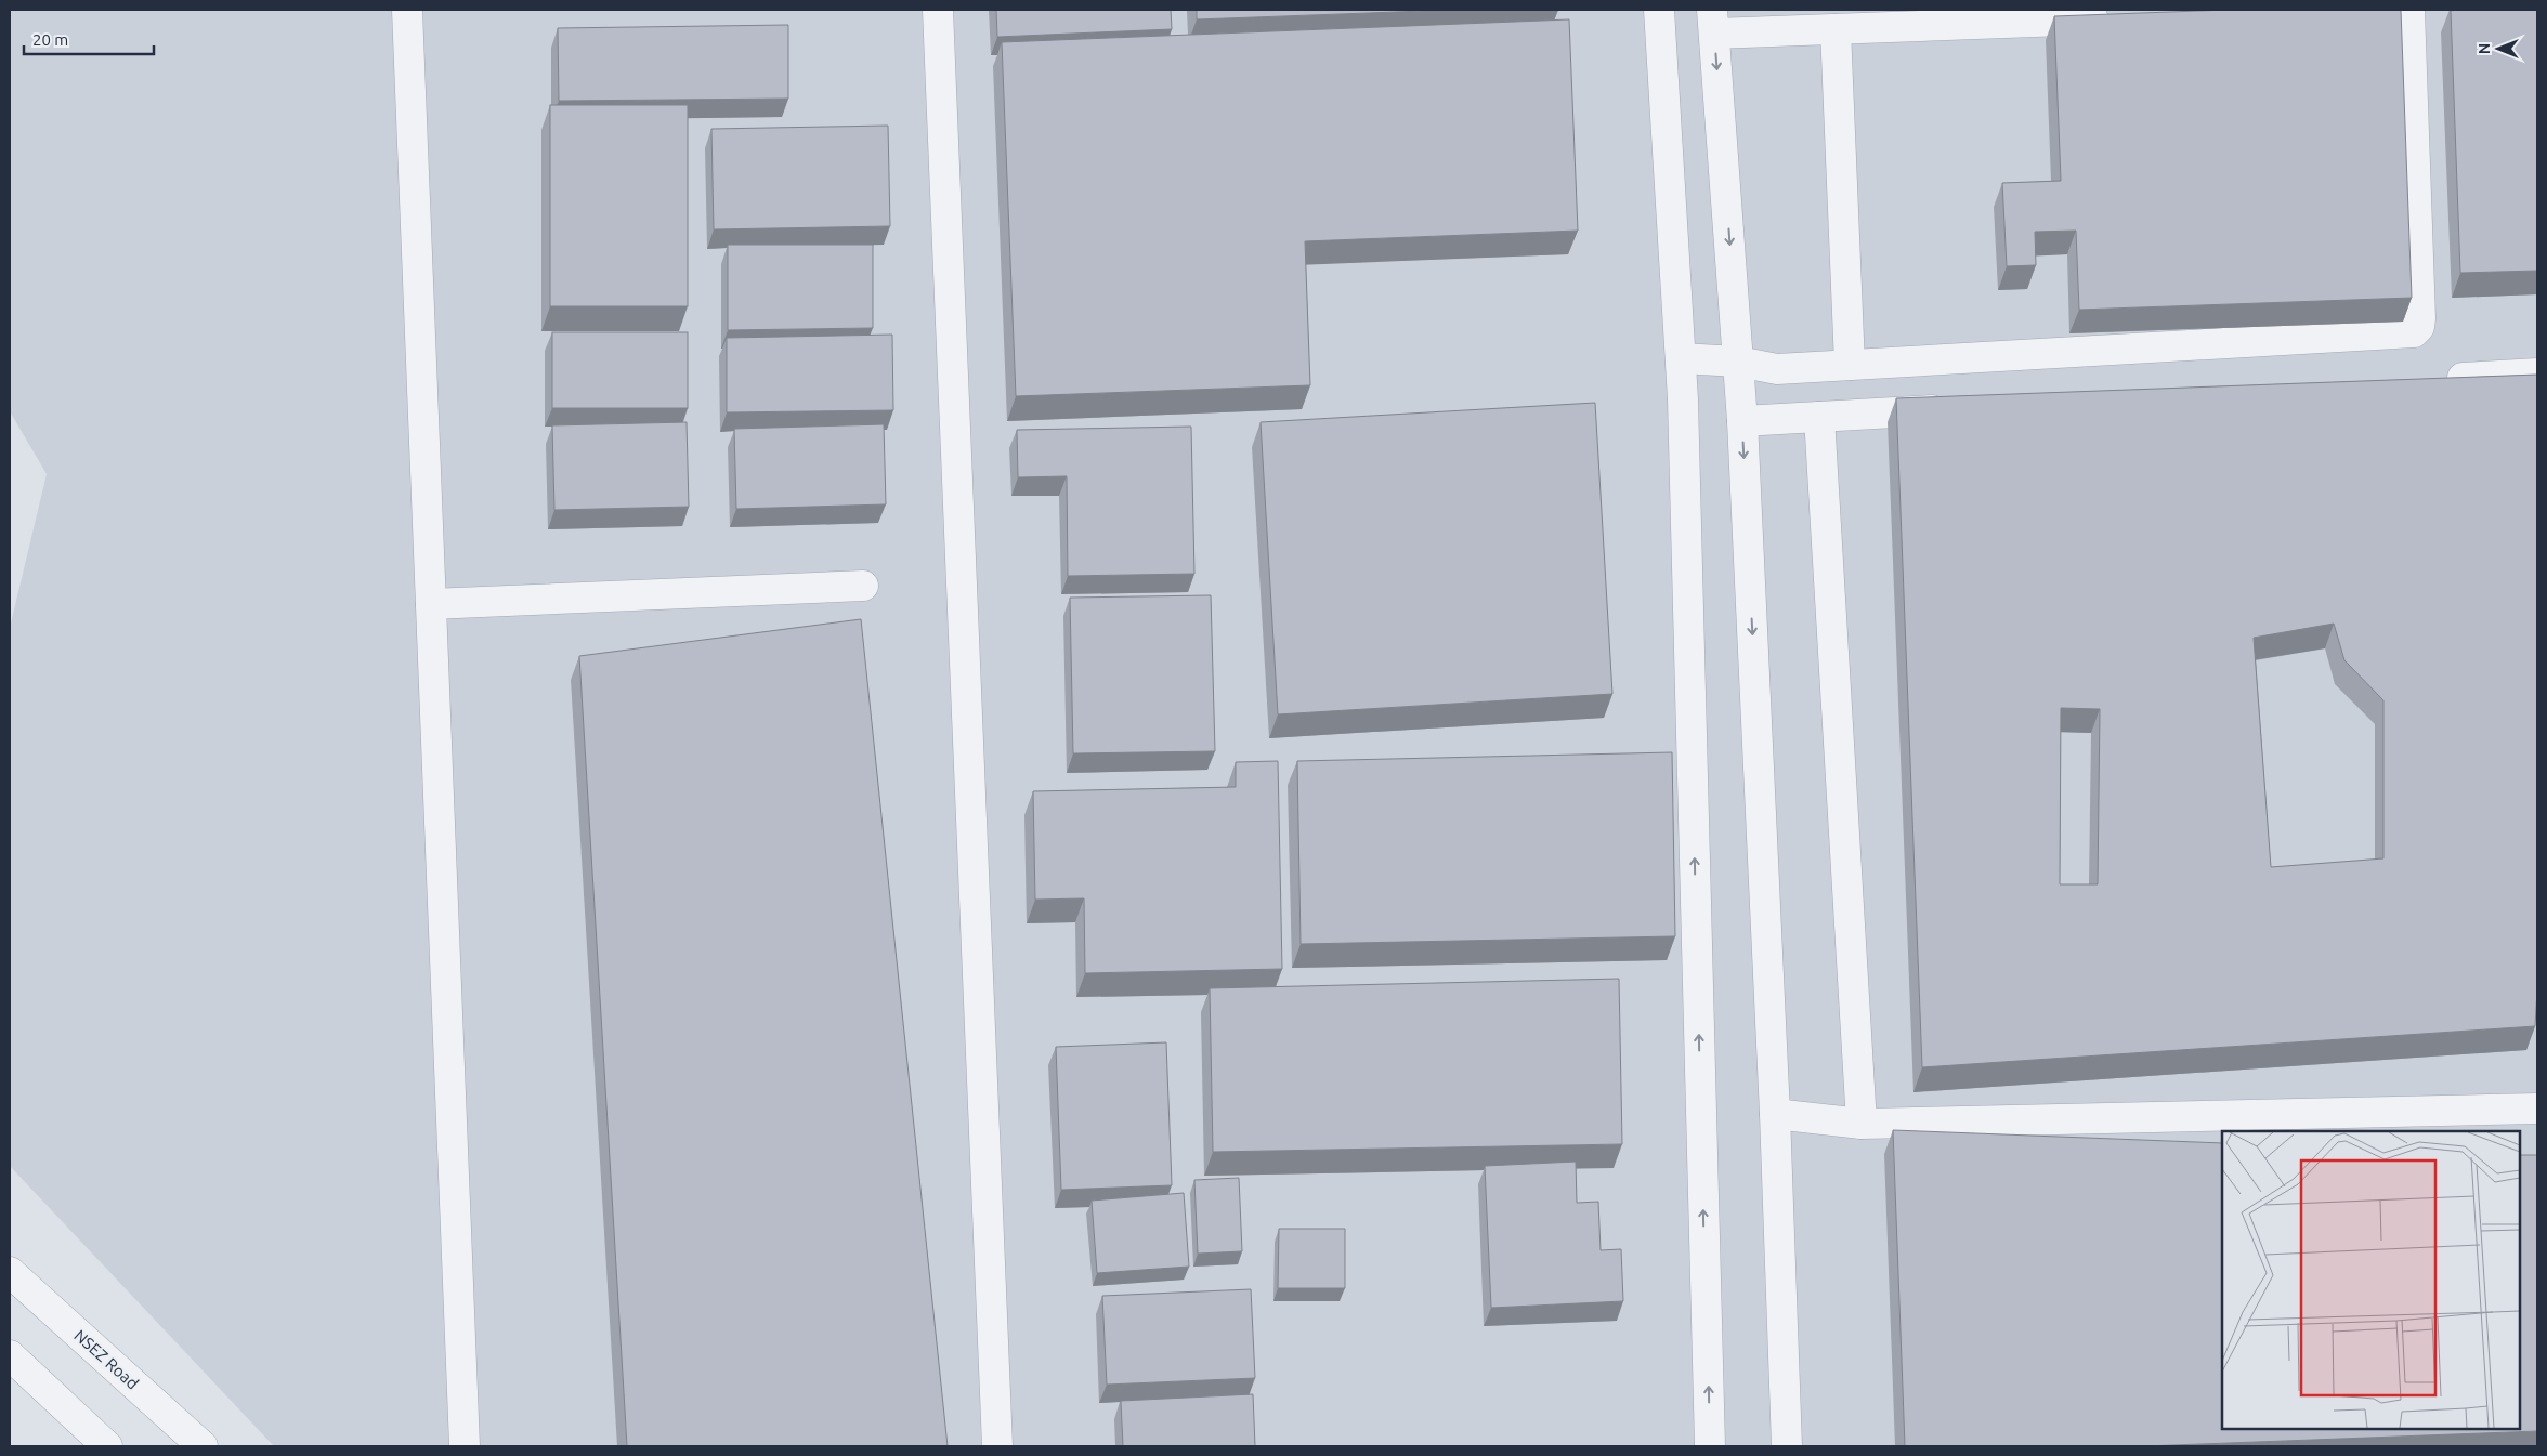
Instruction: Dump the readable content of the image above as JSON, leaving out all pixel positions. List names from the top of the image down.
{
  "streets": {
    "street": ["NSEZ Road"]
  },
  "scale_bar": "20 m",
  "north": "left"
}
